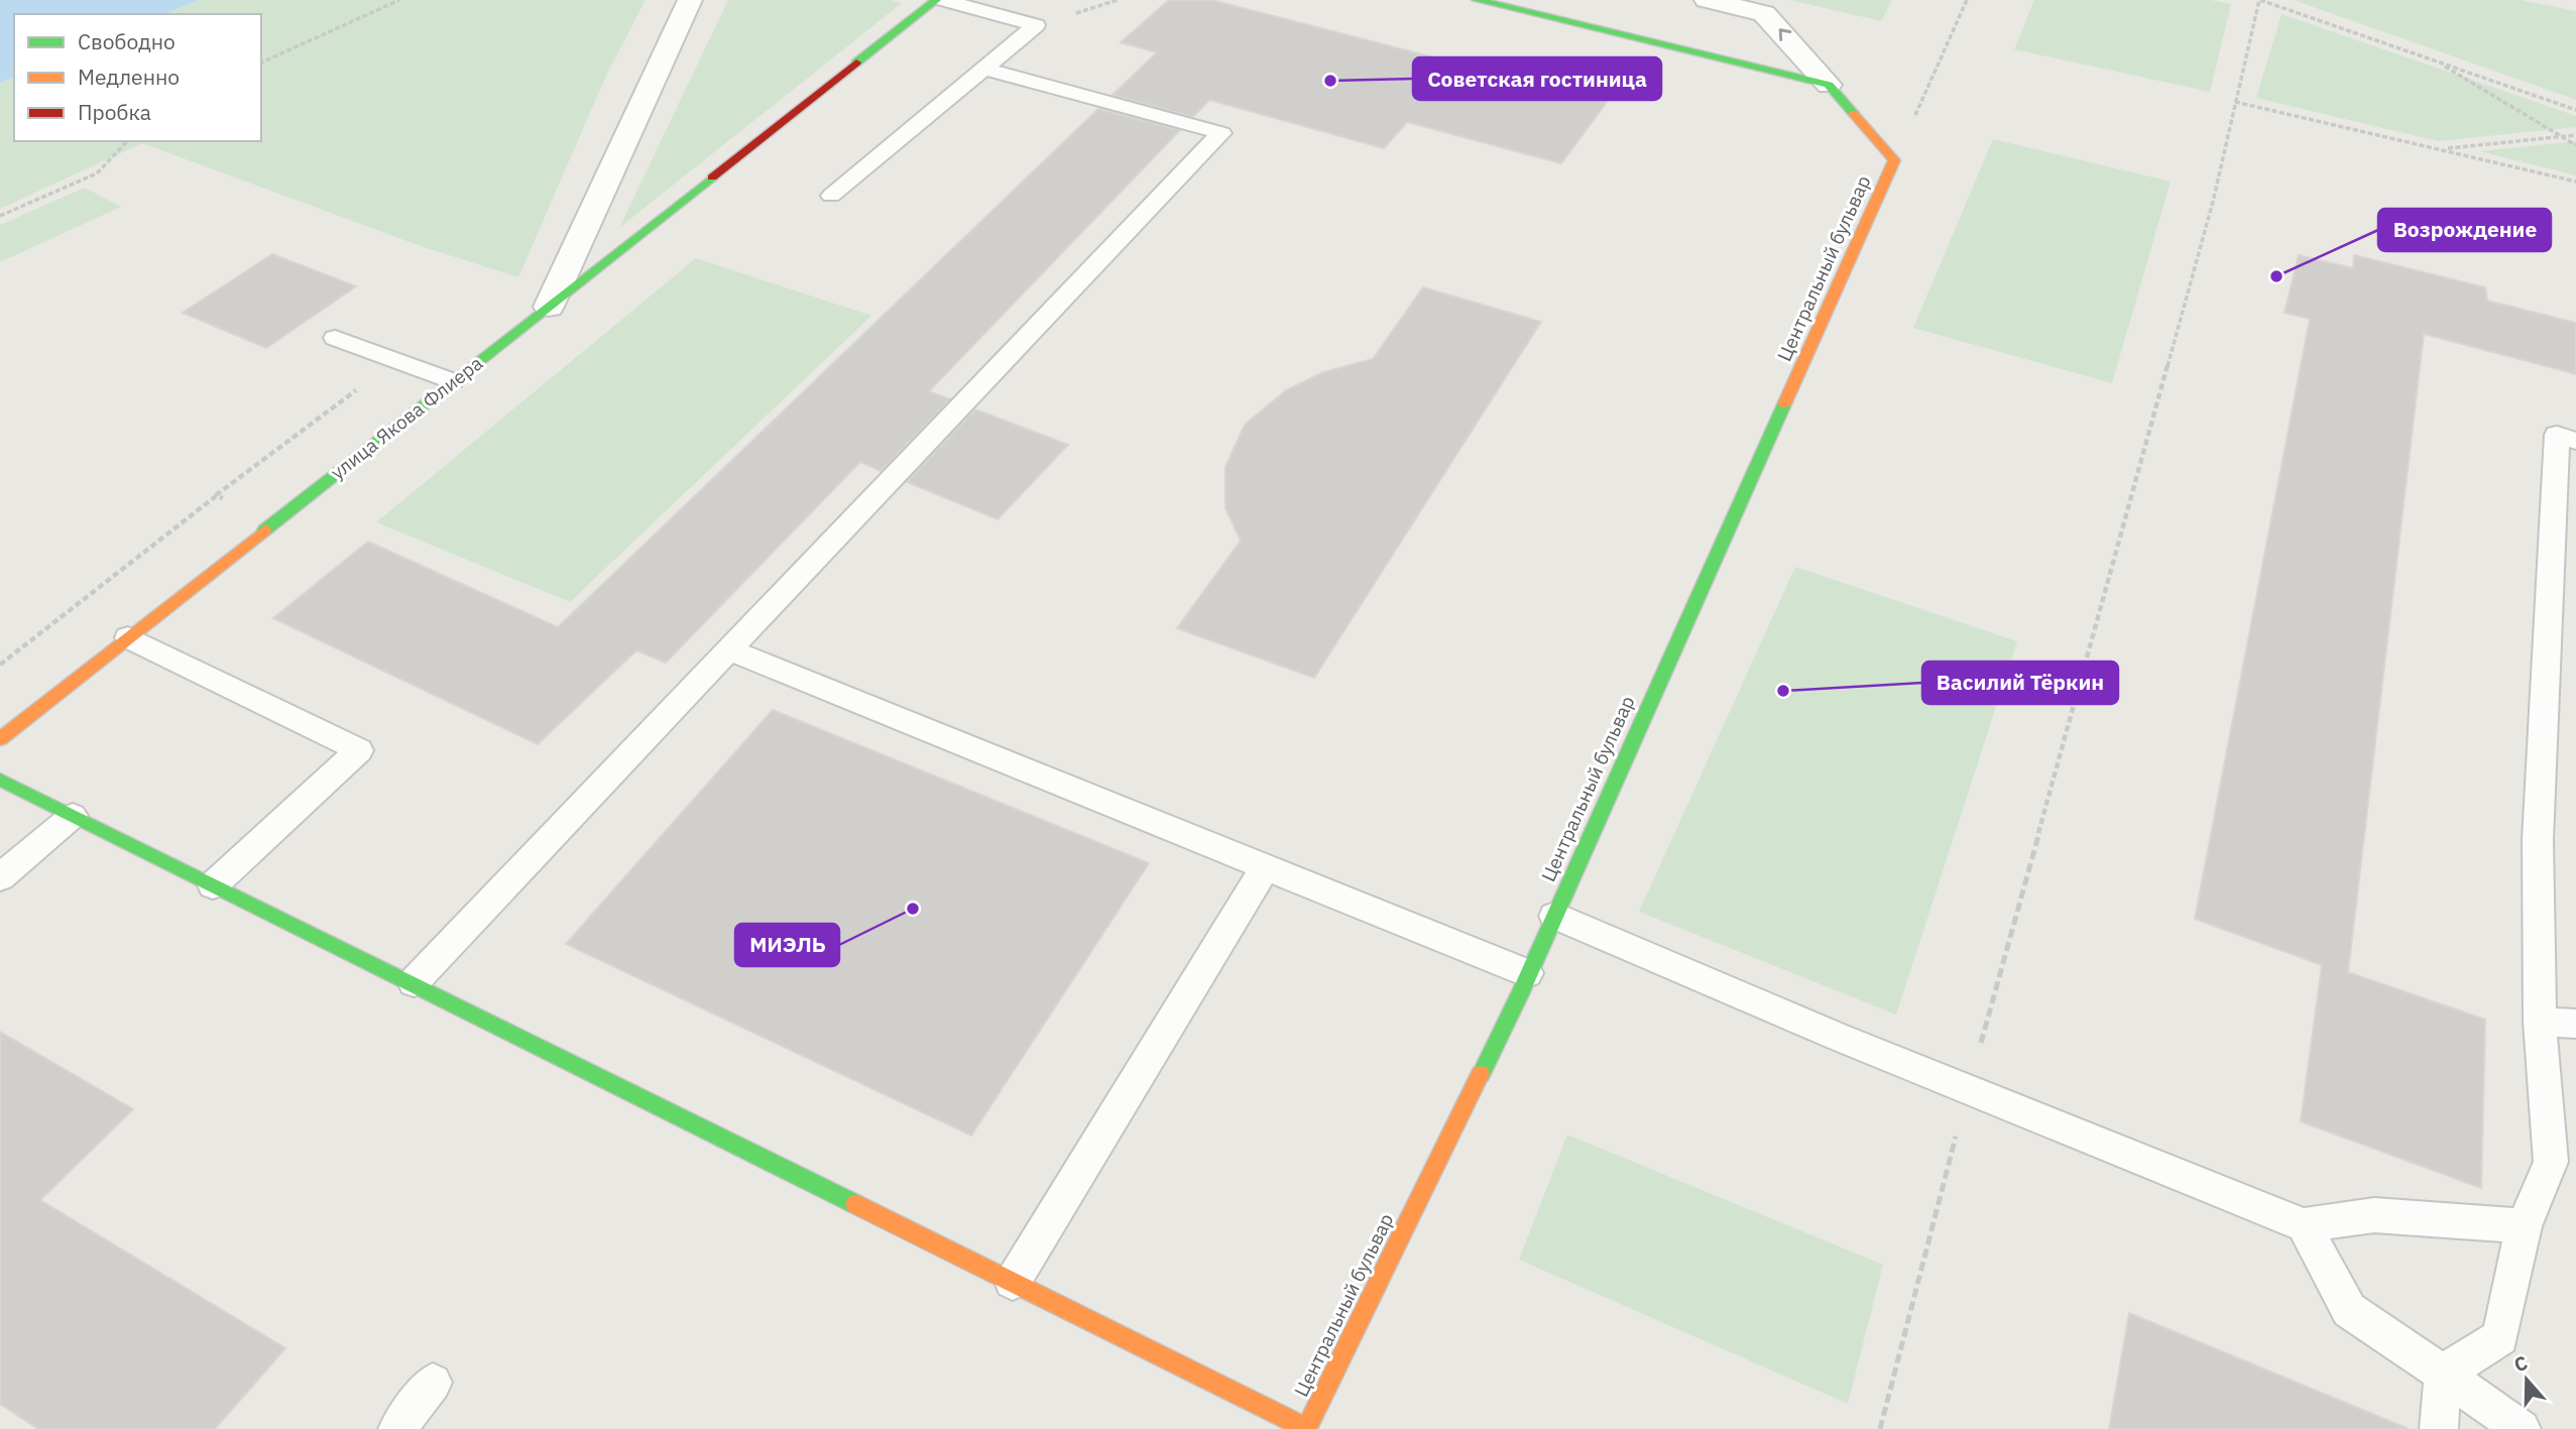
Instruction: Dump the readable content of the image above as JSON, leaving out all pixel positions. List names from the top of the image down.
{
  "streets": {
    "street": ["Центральный бульвар", "улица Якова Флиера"]
  },
  "places": [
    "Советская гостиница",
    "Возрождение",
    "Василий Тёркин",
    "МИЭЛЬ"
  ],
  "legend": ["Свободно", "Медленно", "Пробка"],
  "north": "top"
}
